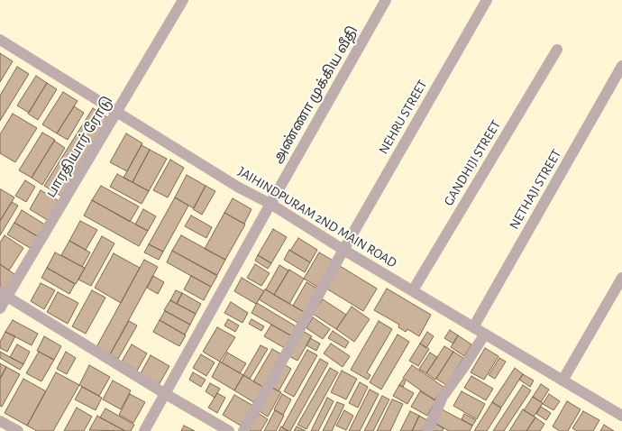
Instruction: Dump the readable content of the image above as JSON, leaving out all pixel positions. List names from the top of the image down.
{
  "streets": {
    "street": [
      "அண்ணா முக்கிய வீதி",
      "NEHRU STREET",
      "பாரதியார் ரோடு",
      "GANDHIJI STREET",
      "NETHAJI STREET",
      "JAIHINDPURAM 2ND MAIN ROAD"
    ]
  },
  "crossings": [
    ["அண்ணா முக்கிய வீதி", "JAIHINDPURAM 2ND MAIN ROAD"],
    ["NEHRU STREET", "JAIHINDPURAM 2ND MAIN ROAD"],
    ["பாரதியார் ரோடு", "JAIHINDPURAM 2ND MAIN ROAD"],
    ["GANDHIJI STREET", "JAIHINDPURAM 2ND MAIN ROAD"],
    ["NETHAJI STREET", "JAIHINDPURAM 2ND MAIN ROAD"]
  ]
}
